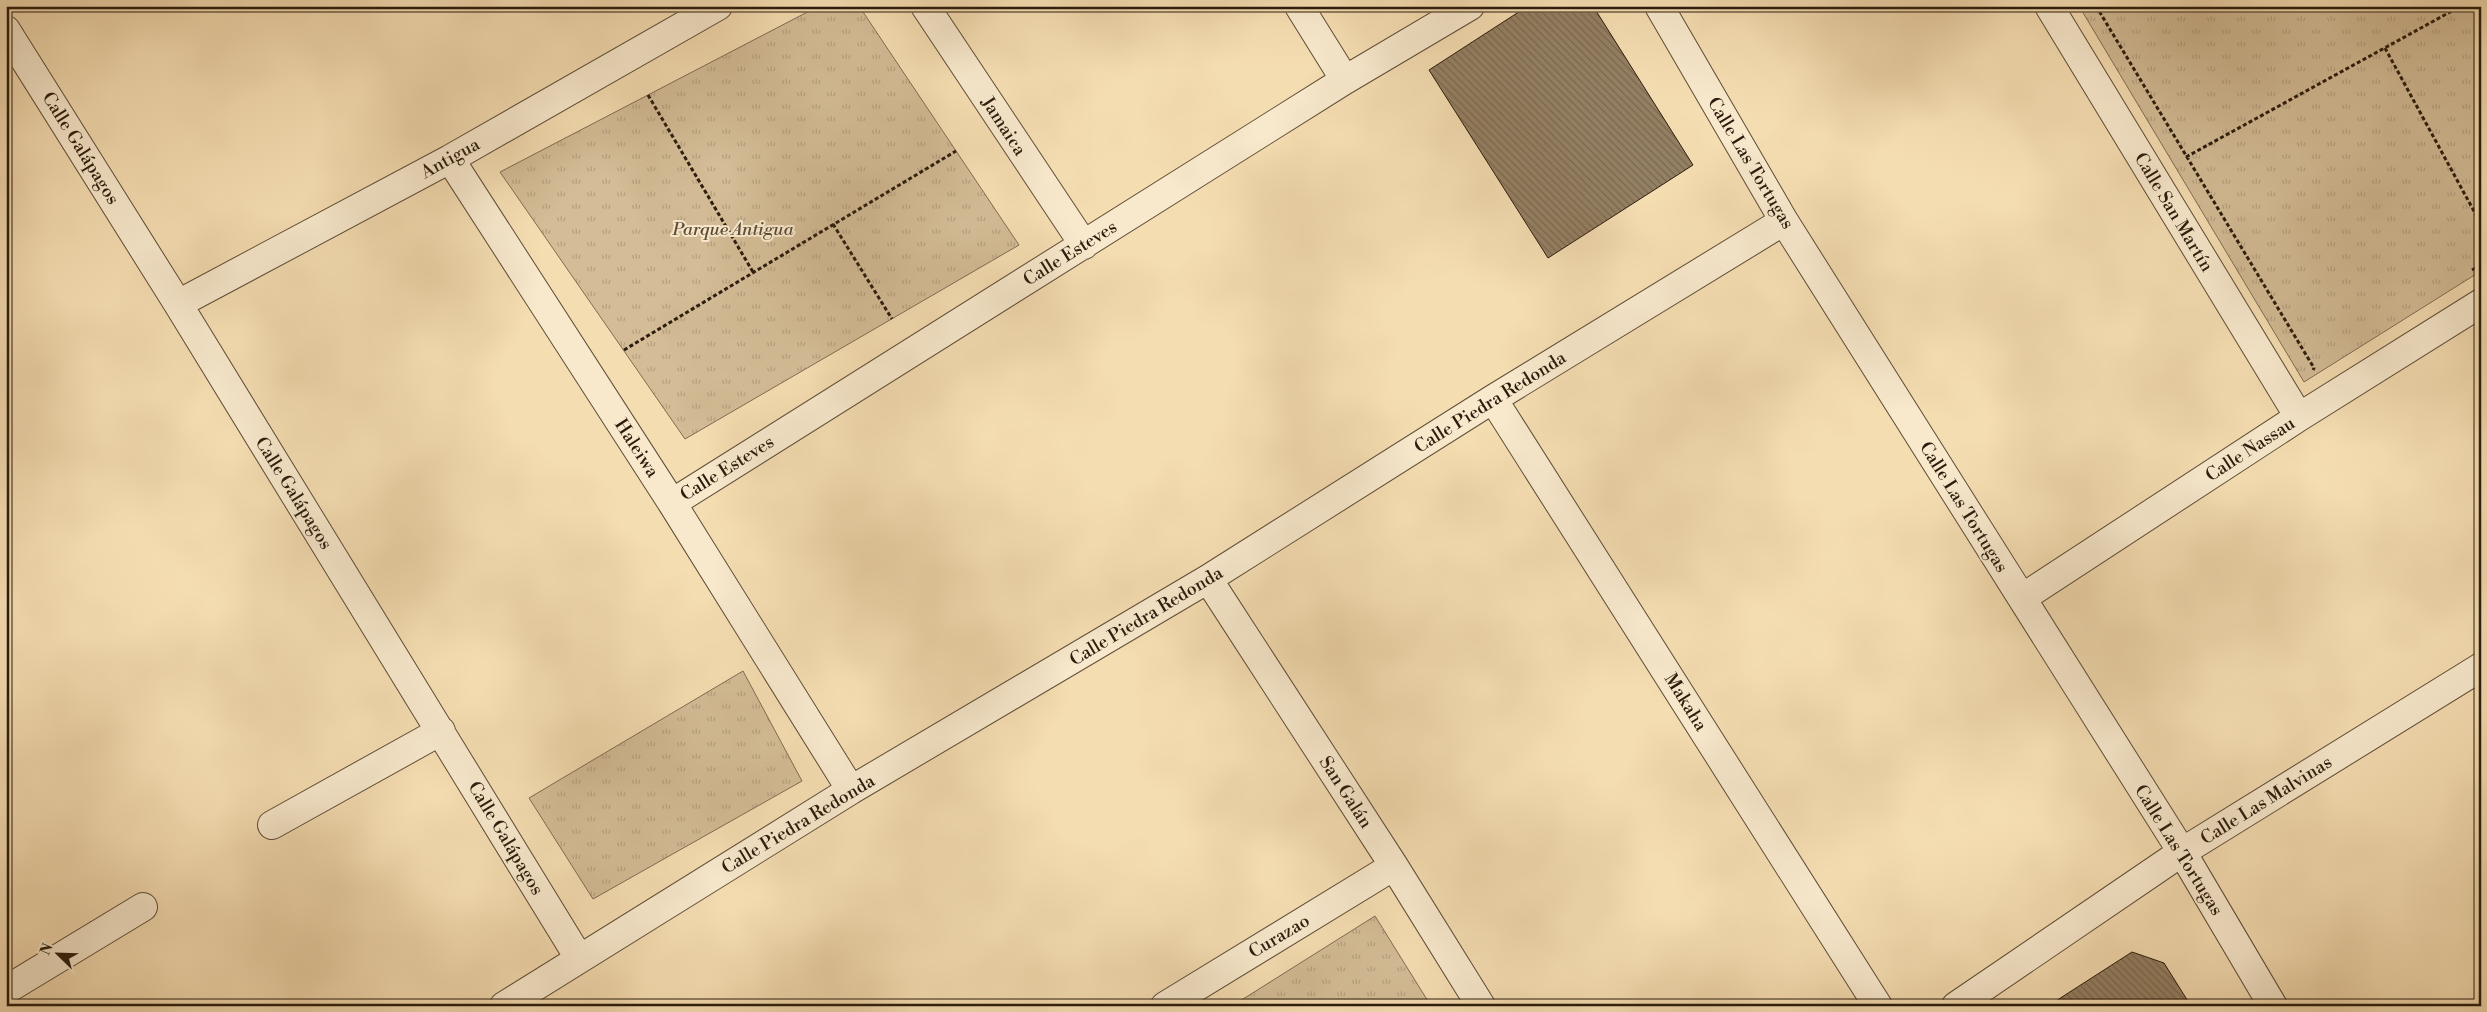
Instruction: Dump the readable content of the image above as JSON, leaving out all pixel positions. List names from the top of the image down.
{
  "streets": {
    "street": [
      "Jamaica",
      "Calle Galápagos",
      "Antigua",
      "Calle Las Tortugas",
      "Calle San Martín",
      "Calle Esteves",
      "Calle Piedra Redonda",
      "Haleiwa",
      "Calle Nassau",
      "Makaha",
      "San Galán",
      "Calle Las Malvinas",
      "Curazao"
    ]
  },
  "crossings": [
    ["Jamaica", "Calle Esteves"],
    ["Calle Galápagos", "Antigua"],
    ["Calle Galápagos", "Calle Piedra Redonda"],
    ["Antigua", "Haleiwa"],
    ["Calle Las Tortugas", "Calle Piedra Redonda"],
    ["Calle Las Tortugas", "Calle Nassau"],
    ["Calle Las Tortugas", "Calle Las Malvinas"],
    ["Calle San Martín", "Calle Nassau"],
    ["Calle Esteves", "Haleiwa"],
    ["Calle Piedra Redonda", "Haleiwa"],
    ["Calle Piedra Redonda", "Makaha"],
    ["Calle Piedra Redonda", "San Galán"],
    ["San Galán", "Curazao"]
  ],
  "parks": ["Parque Antigua"],
  "north": "top left"
}
